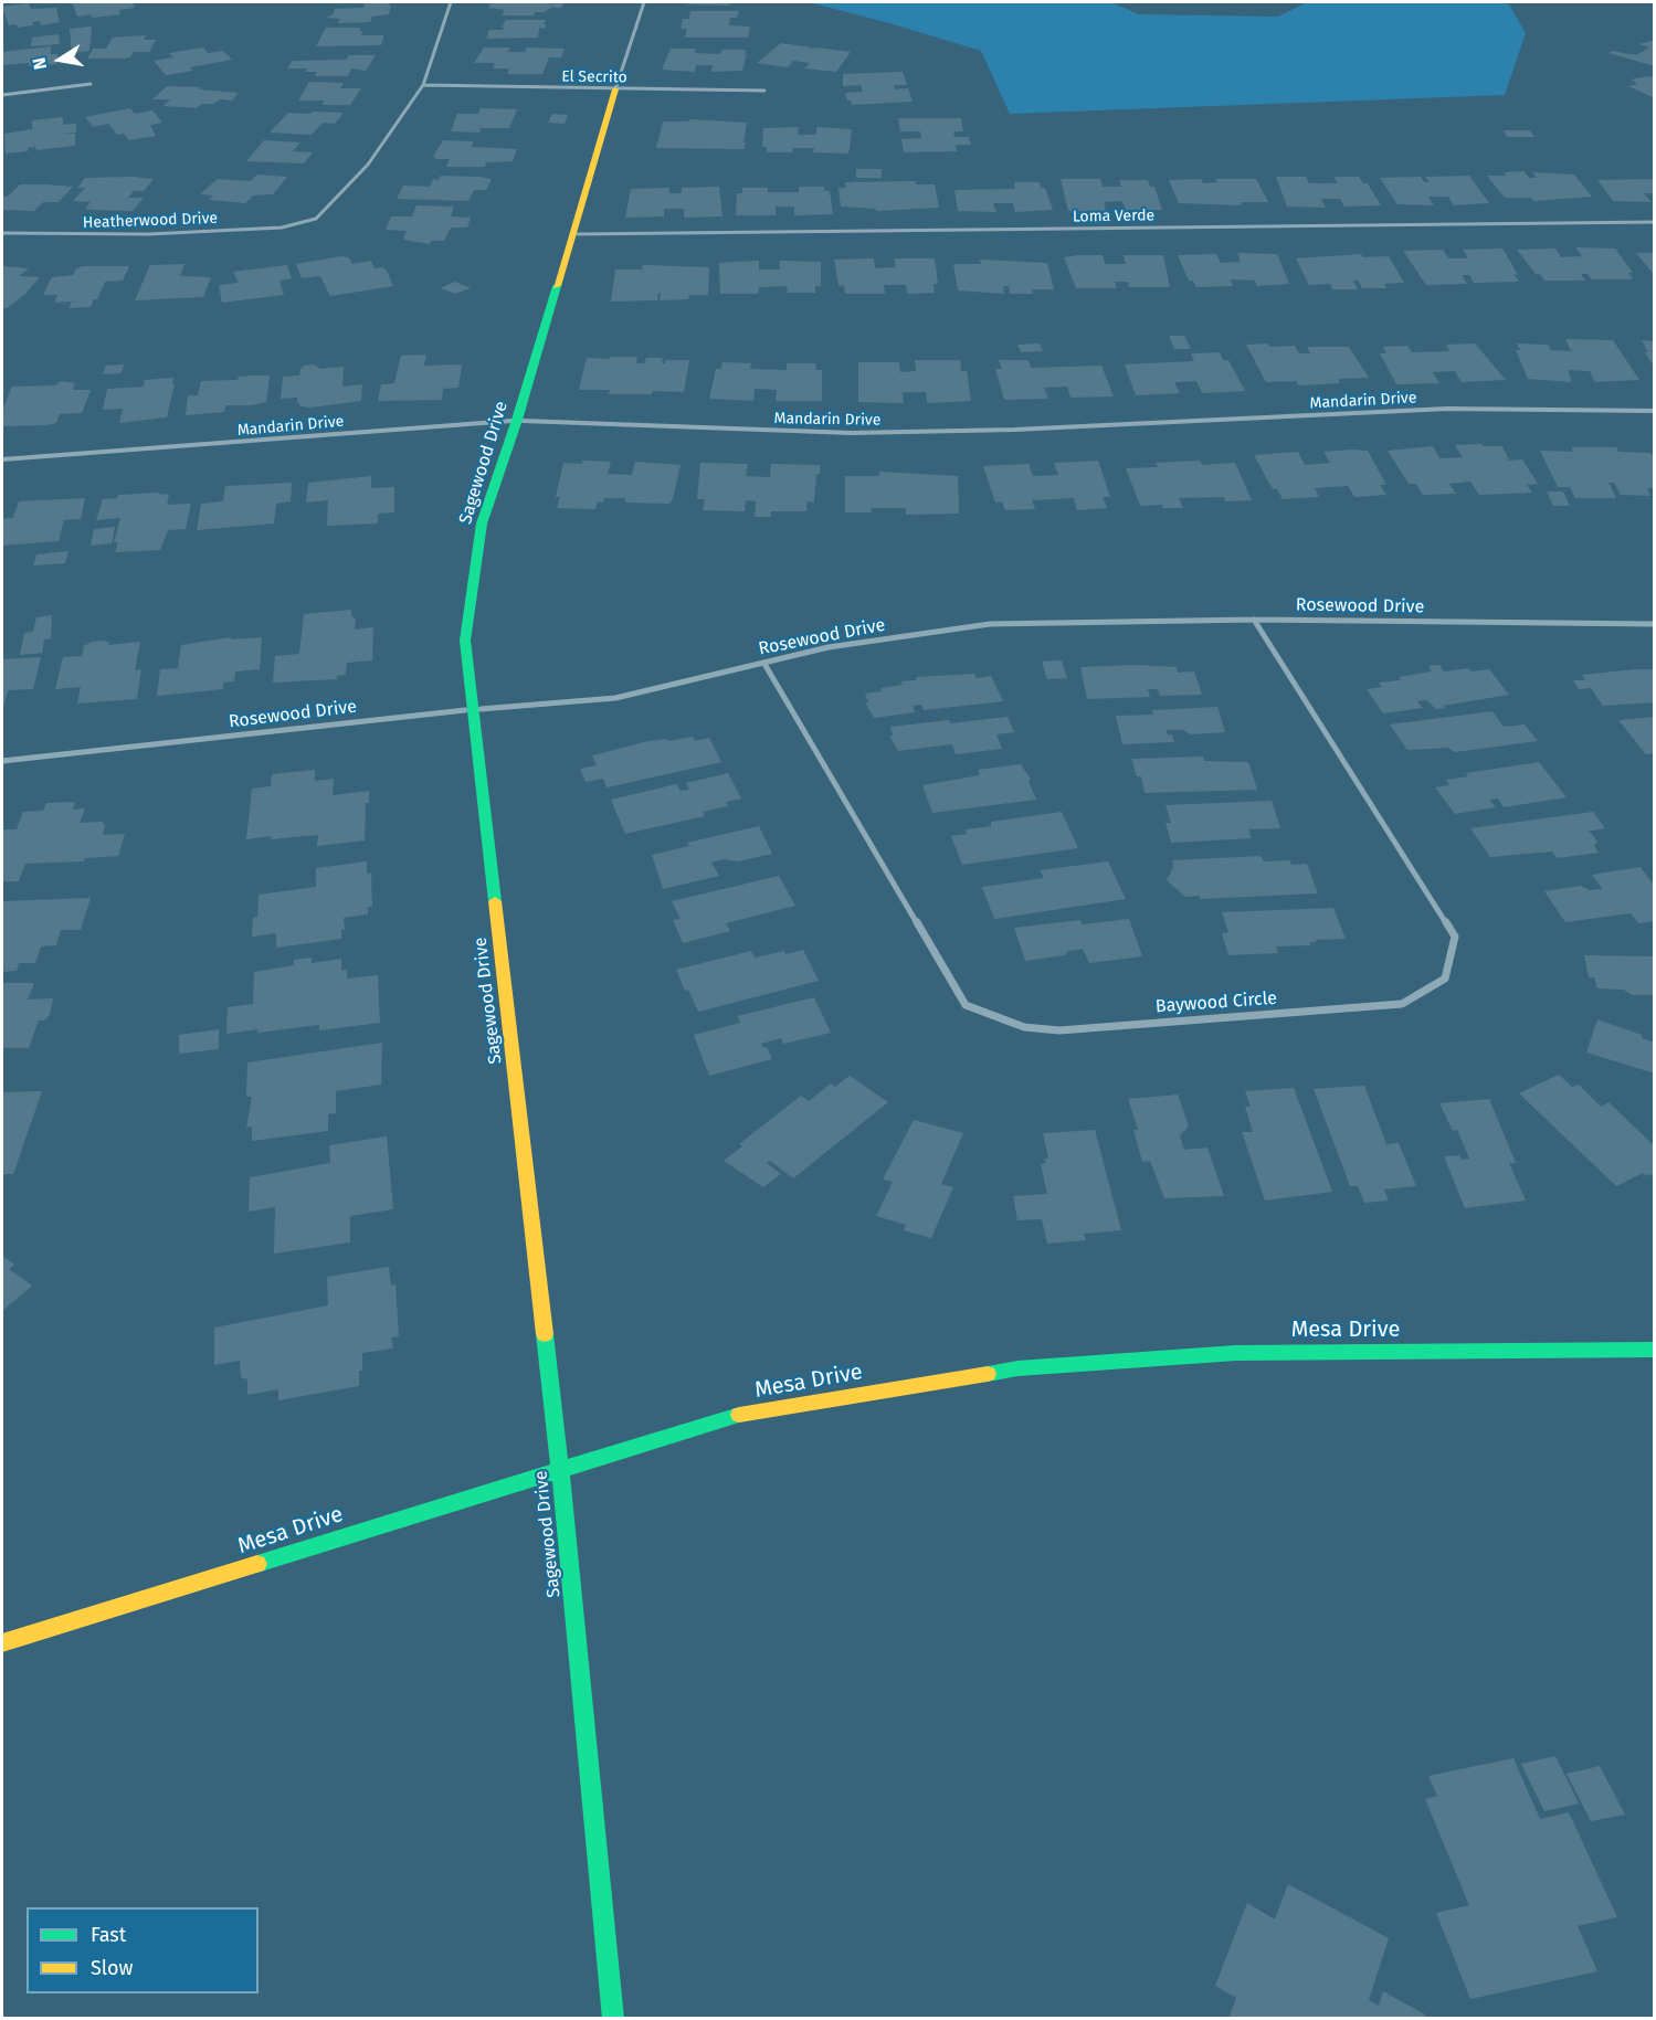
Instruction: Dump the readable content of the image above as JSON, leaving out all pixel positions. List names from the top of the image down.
{
  "streets": {
    "street": [
      "El Secrito",
      "Loma Verde",
      "Heatherwood Drive",
      "Mandarin Drive",
      "Sagewood Drive",
      "Rosewood Drive",
      "Baywood Circle",
      "Mesa Drive"
    ]
  },
  "crossings": [
    ["El Secrito", "Heatherwood Drive"],
    ["El Secrito", "Sagewood Drive"],
    ["Loma Verde", "Sagewood Drive"],
    ["Mandarin Drive", "Sagewood Drive"],
    ["Sagewood Drive", "Rosewood Drive"],
    ["Sagewood Drive", "Mesa Drive"],
    ["Rosewood Drive", "Baywood Circle"]
  ],
  "legend": ["Fast", "Slow"],
  "north": "left"
}
